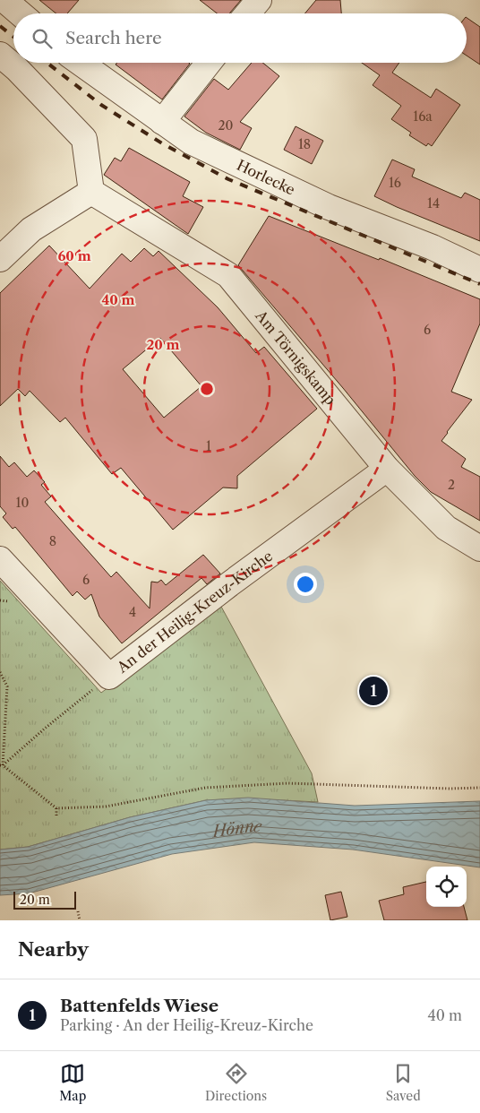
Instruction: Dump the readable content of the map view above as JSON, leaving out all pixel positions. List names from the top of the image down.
{
  "streets": {
    "street": ["Horlecke", "Am Törnigskamp", "An der Heilig-Kreuz-Kirche"]
  },
  "crossings": [
    ["Am Törnigskamp", "An der Heilig-Kreuz-Kirche"]
  ],
  "water": ["Hönne"],
  "house_numbers": [
    "16a",
    "20",
    "18",
    "16",
    "14",
    "6",
    "1",
    "2",
    "10",
    "8",
    "6",
    "4"
  ],
  "scale_bar": "20 m",
  "page": {
    "search": "Search here",
    "pins": "1",
    "scale": "20 m",
    "heading": "Nearby",
    "list": [
      {
        "mark": "1",
        "name": "Battenfelds Wiese",
        "note": "Parking · An der Heilig-Kreuz-Kirche",
        "value": "40 m"
      }
    ],
    "nav": ["Map", "Directions", "Saved"]
  },
  "rings": ["60 m", "40 m", "20 m"]
}
